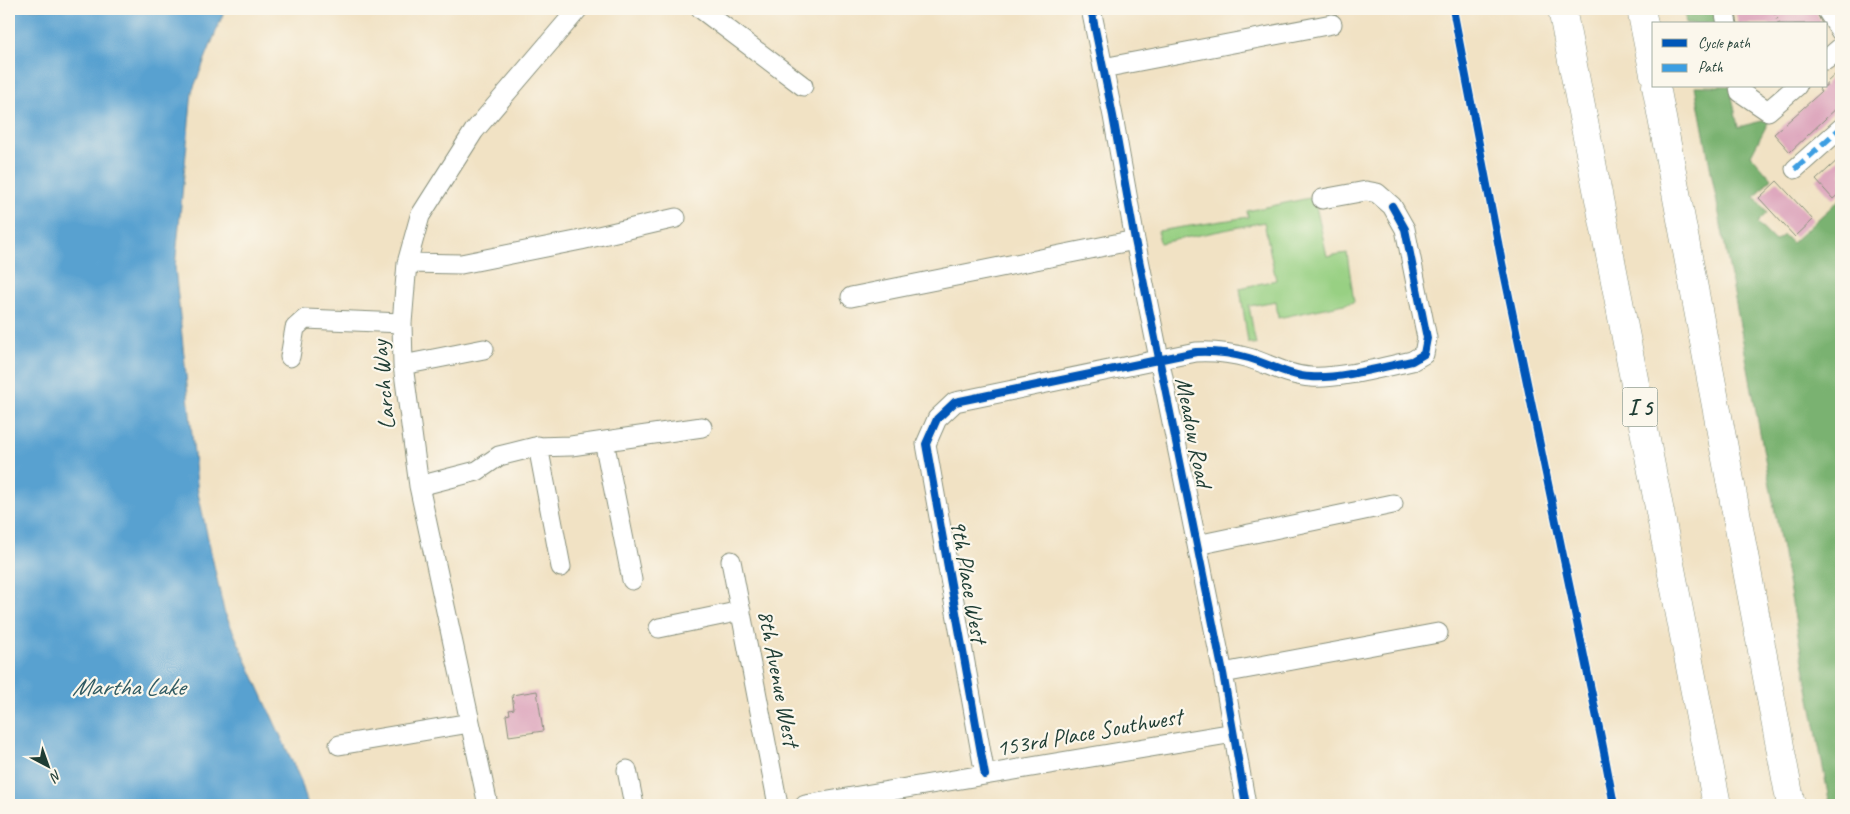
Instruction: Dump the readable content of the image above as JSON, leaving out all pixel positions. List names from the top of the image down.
{
  "streets": {
    "highway": ["I 5"],
    "street": [
      "Larch Way",
      "Meadow Road",
      "9th Place West",
      "8th Avenue West",
      "153rd Place Southwest"
    ]
  },
  "crossings": [
    ["Meadow Road", "9th Place West"],
    ["Meadow Road", "153rd Place Southwest"],
    ["9th Place West", "153rd Place Southwest"]
  ],
  "water": ["Martha Lake"],
  "legend": ["Cycle path", "Path"],
  "north": "bottom right"
}
